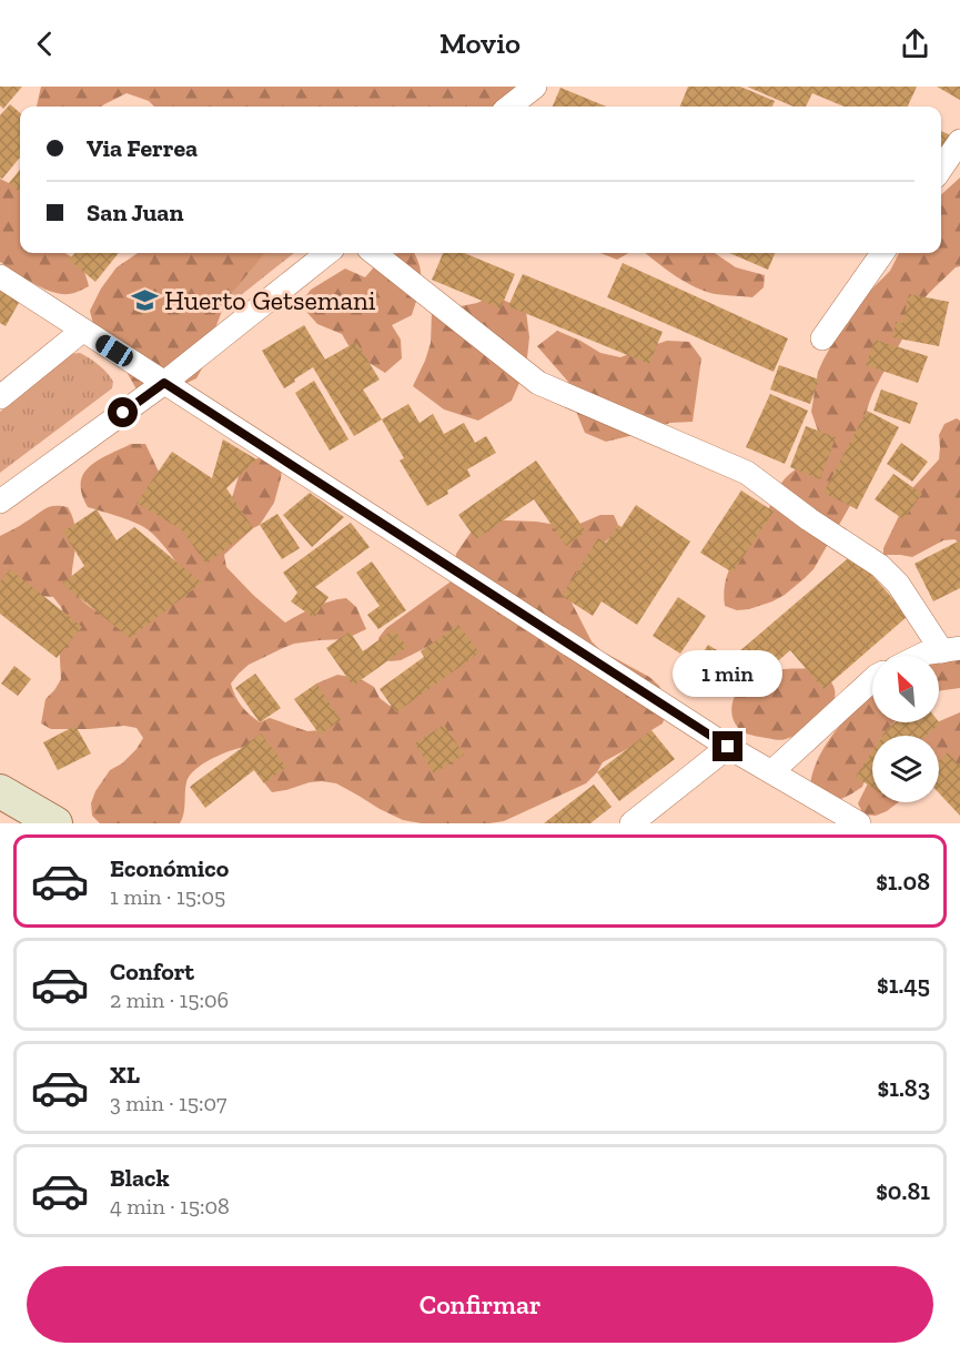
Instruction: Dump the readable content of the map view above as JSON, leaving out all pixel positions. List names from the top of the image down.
{
  "places": {
    "school or university": ["Huerto Getsemani"]
  },
  "north": "top left",
  "page": {
    "header": "Movio",
    "banner": ["Via Ferrea", "San Juan"],
    "bubble": "1 min",
    "list": [
      {
        "name": "Económico",
        "note": "1 min · 15:05",
        "value": "$1.08"
      },
      {
        "name": "Confort",
        "note": "2 min · 15:06",
        "value": "$1.45"
      },
      {
        "name": "XL",
        "note": "3 min · 15:07",
        "value": "$1.83"
      },
      {
        "name": "Black",
        "note": "4 min · 15:08",
        "value": "$0.81"
      }
    ],
    "buttons": "Confirmar"
  }
}
